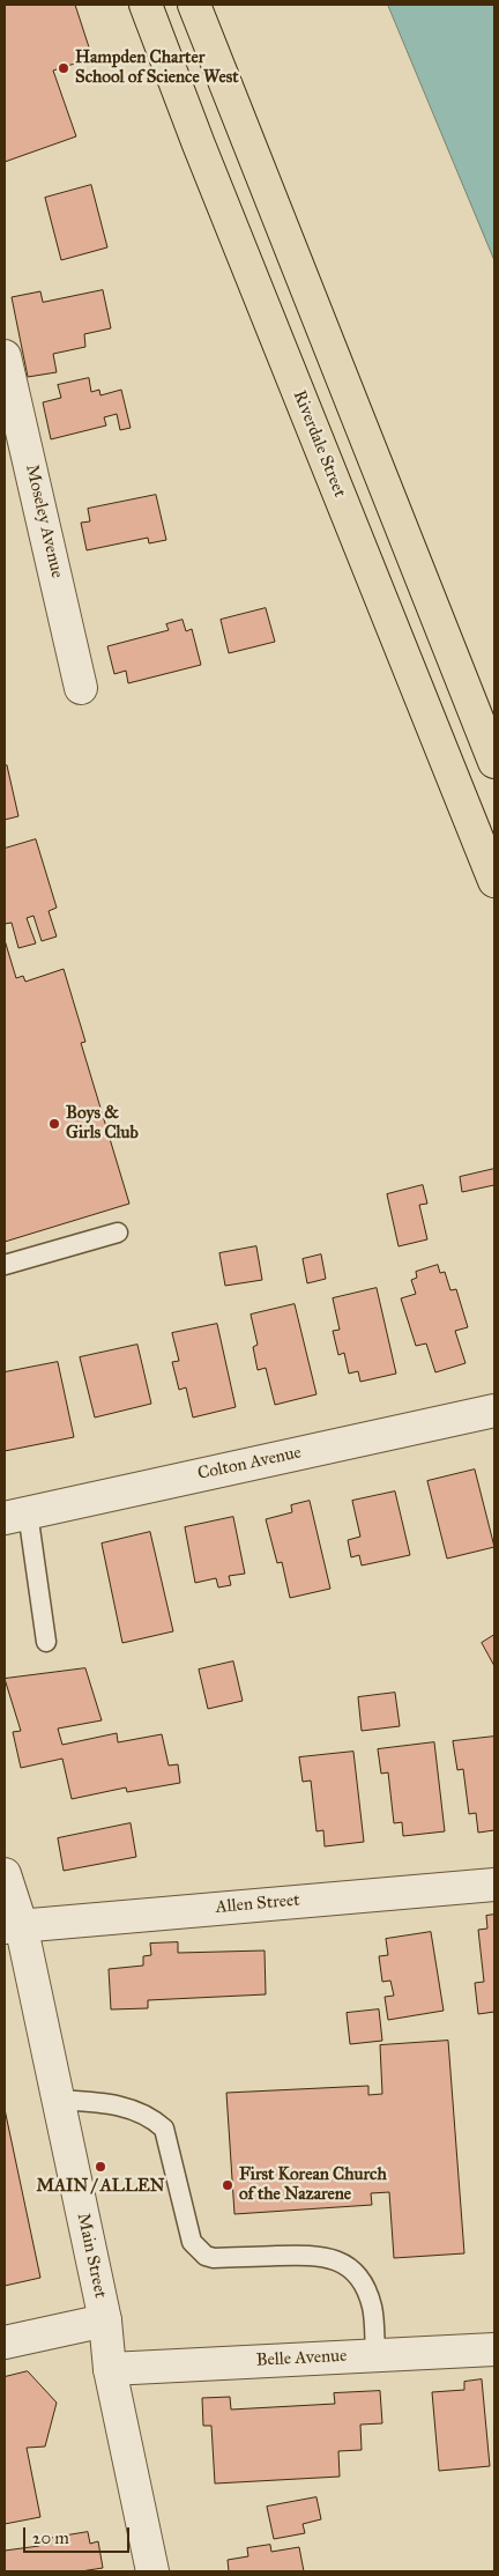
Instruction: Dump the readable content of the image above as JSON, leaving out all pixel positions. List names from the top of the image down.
{
  "streets": {
    "highway": ["Riverdale Street"],
    "street": [
      "Moseley Avenue",
      "Colton Avenue",
      "Allen Street",
      "Main Street",
      "Belle Avenue"
    ]
  },
  "crossings": [
    ["Allen Street", "Main Street"],
    ["Main Street", "Belle Avenue"]
  ],
  "places": [
    "Hampden Charter School of Science West",
    "Boys & Girls Club",
    "MAIN / ALLEN",
    "First Korean Church of the Nazarene"
  ],
  "scale_bar": "20 m"
}
